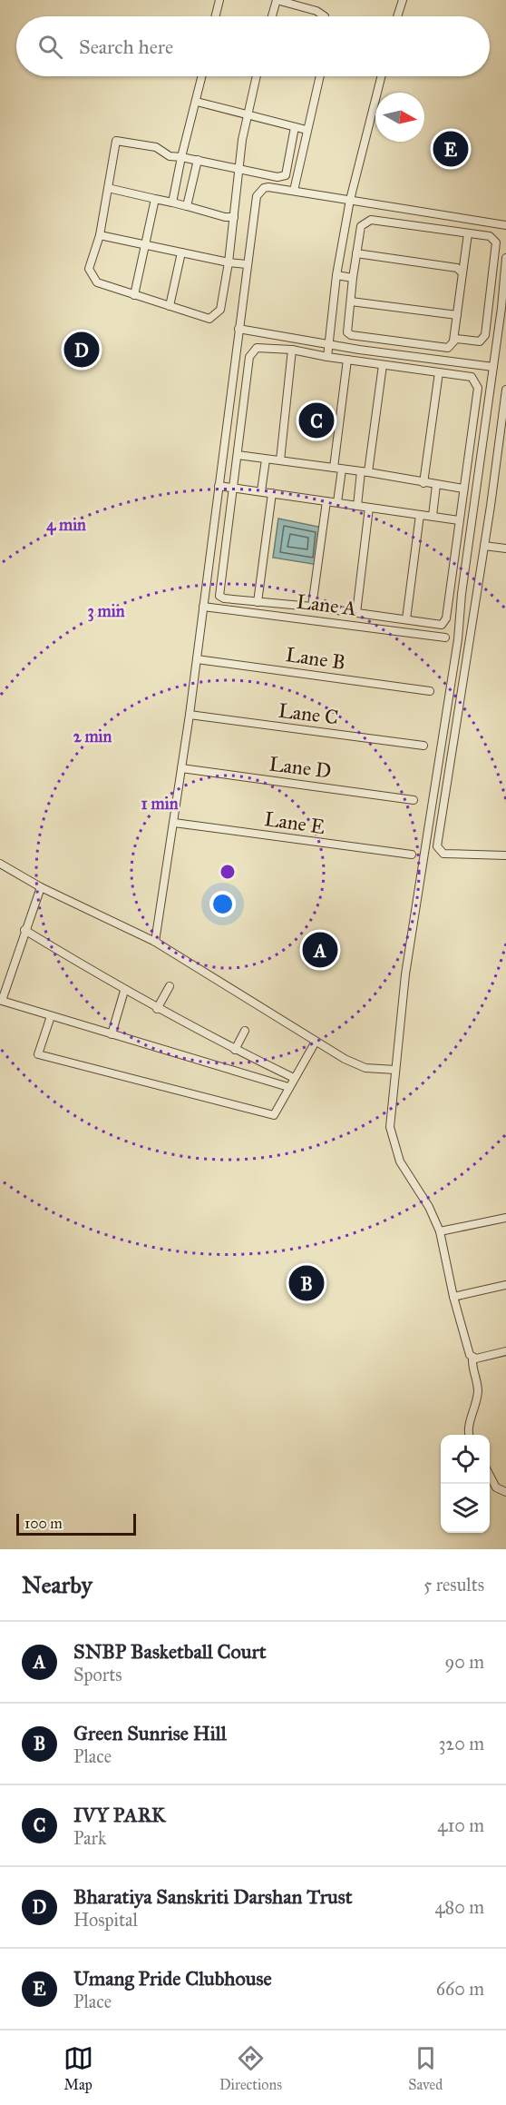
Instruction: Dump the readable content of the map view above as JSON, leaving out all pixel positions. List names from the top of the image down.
{
  "streets": {
    "street": [
      "Lane A",
      "Lane B",
      "Lane C",
      "Lane D",
      "Lane E"
    ]
  },
  "scale_bar": "100 m",
  "north": "right",
  "page": {
    "search": "Search here",
    "pins": [
      "E",
      "D",
      "C",
      "A",
      "B"
    ],
    "scale": "100 m",
    "heading": ["Nearby", "5 results"],
    "list": [
      {
        "mark": "A",
        "name": "SNBP Basketball Court",
        "note": "Sports",
        "value": "90 m"
      },
      {
        "mark": "B",
        "name": "Green Sunrise Hill",
        "note": "Place",
        "value": "320 m"
      },
      {
        "mark": "C",
        "name": "IVY PARK",
        "note": "Park",
        "value": "410 m"
      },
      {
        "mark": "D",
        "name": "Bharatiya Sanskriti Darshan Trust",
        "note": "Hospital",
        "value": "480 m"
      },
      {
        "mark": "E",
        "name": "Umang Pride Clubhouse",
        "note": "Place",
        "value": "660 m"
      }
    ],
    "nav": ["Map", "Directions", "Saved"]
  },
  "rings": [
    "4 min",
    "3 min",
    "2 min",
    "1 min"
  ]
}
